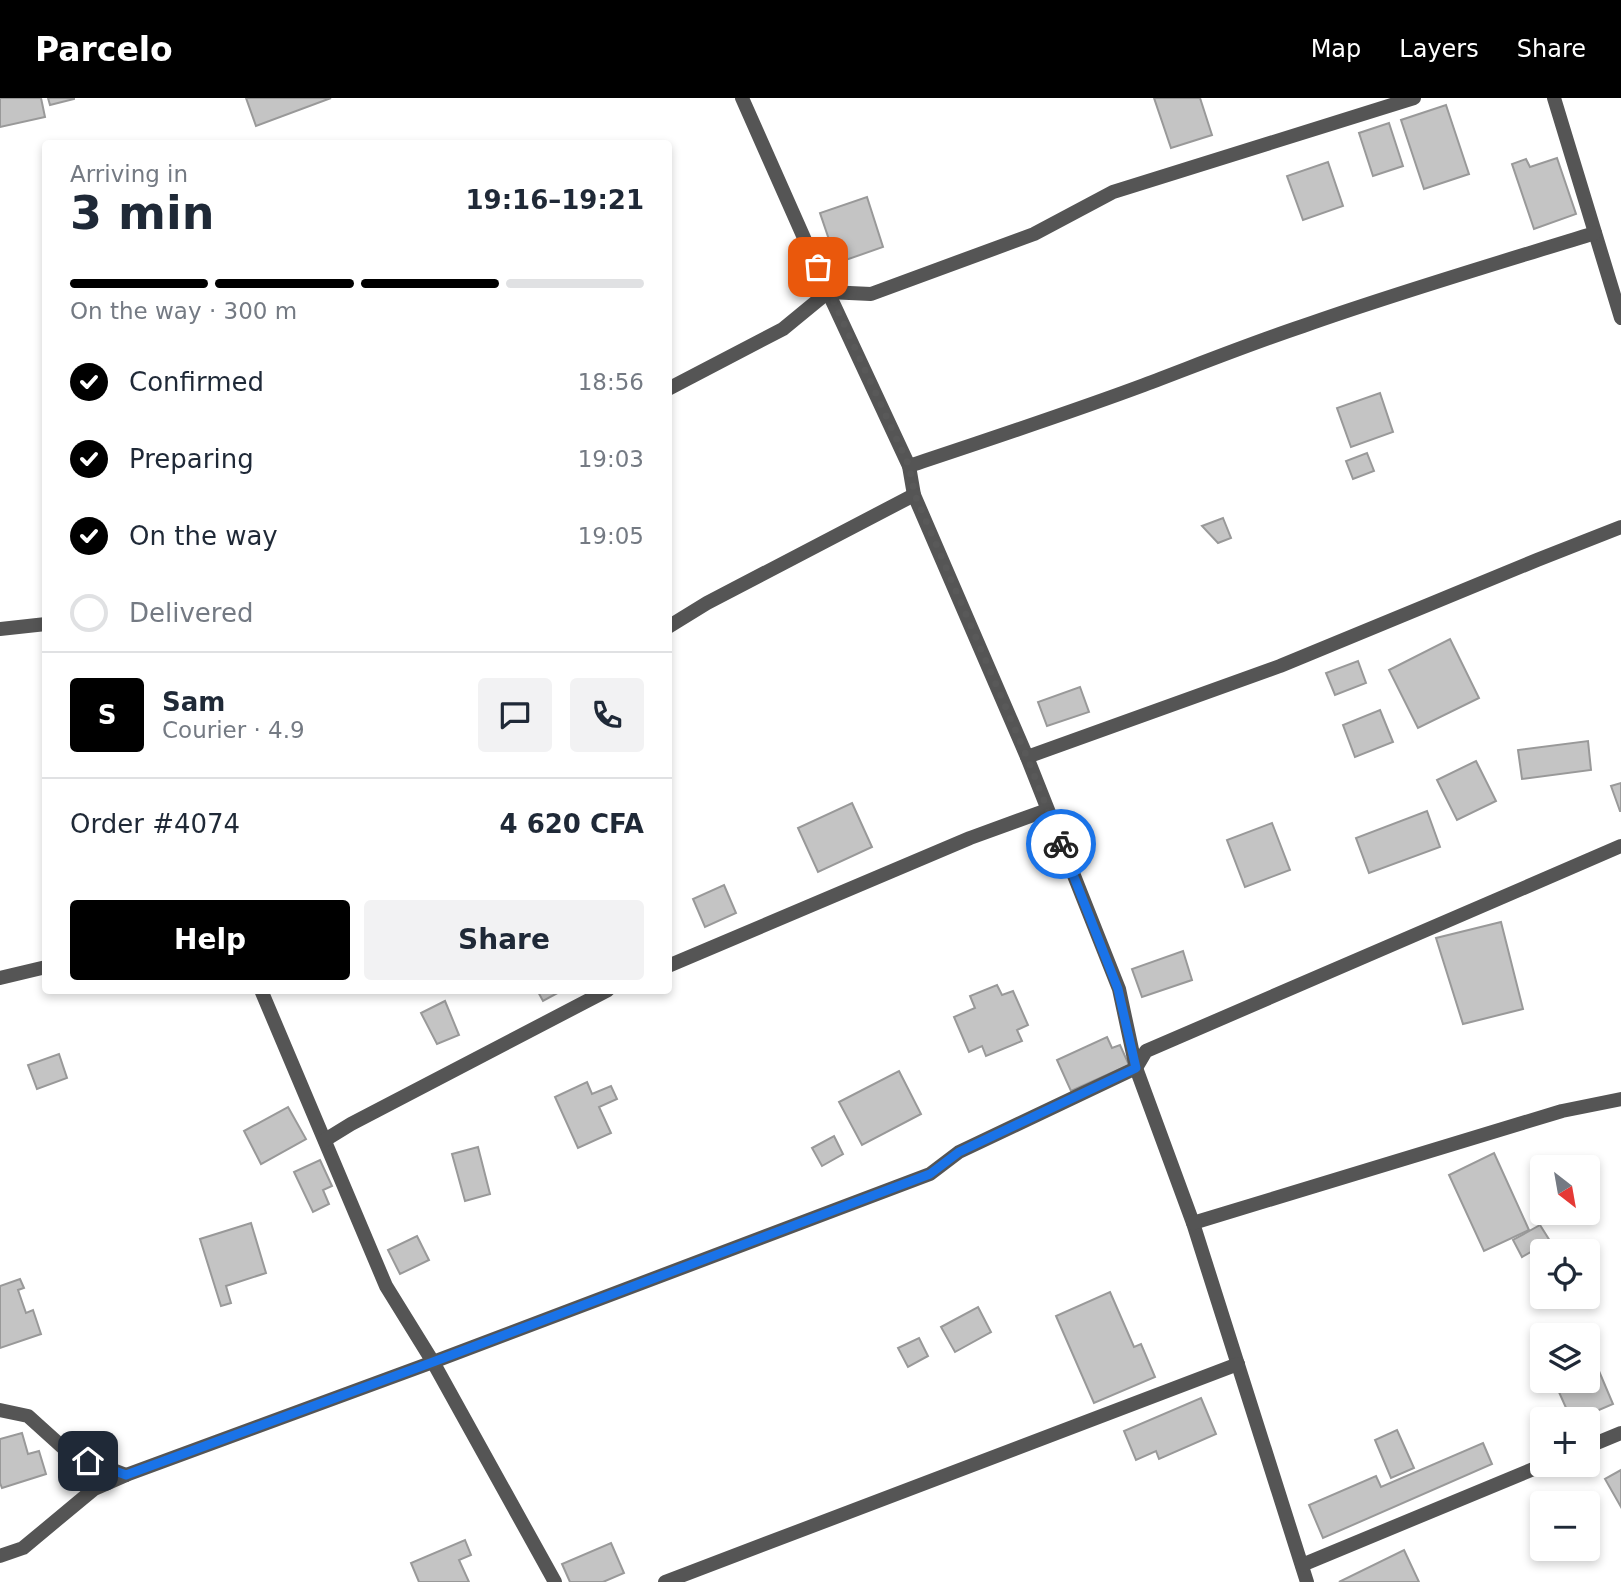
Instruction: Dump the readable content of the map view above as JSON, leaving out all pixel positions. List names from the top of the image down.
{
  "north": "bottom right",
  "page": {
    "header": "Parcelo",
    "nav": ["Map", "Layers", "Share"],
    "heading": ["3 min", "Arriving in", "19:16–19:21"],
    "panel": [
      "Sam",
      "Courier · 4.9",
      "Order #4074",
      "4 620 CFA"
    ],
    "bar": "On the way · 300 m",
    "list": [
      ["Confirmed", "18:56"],
      ["Preparing", "19:03"],
      ["On the way", "19:05"],
      "Delivered"
    ],
    "round": "S",
    "buttons": ["Help", "Share"],
    "map_buttons": ["+", "−"]
  }
}
